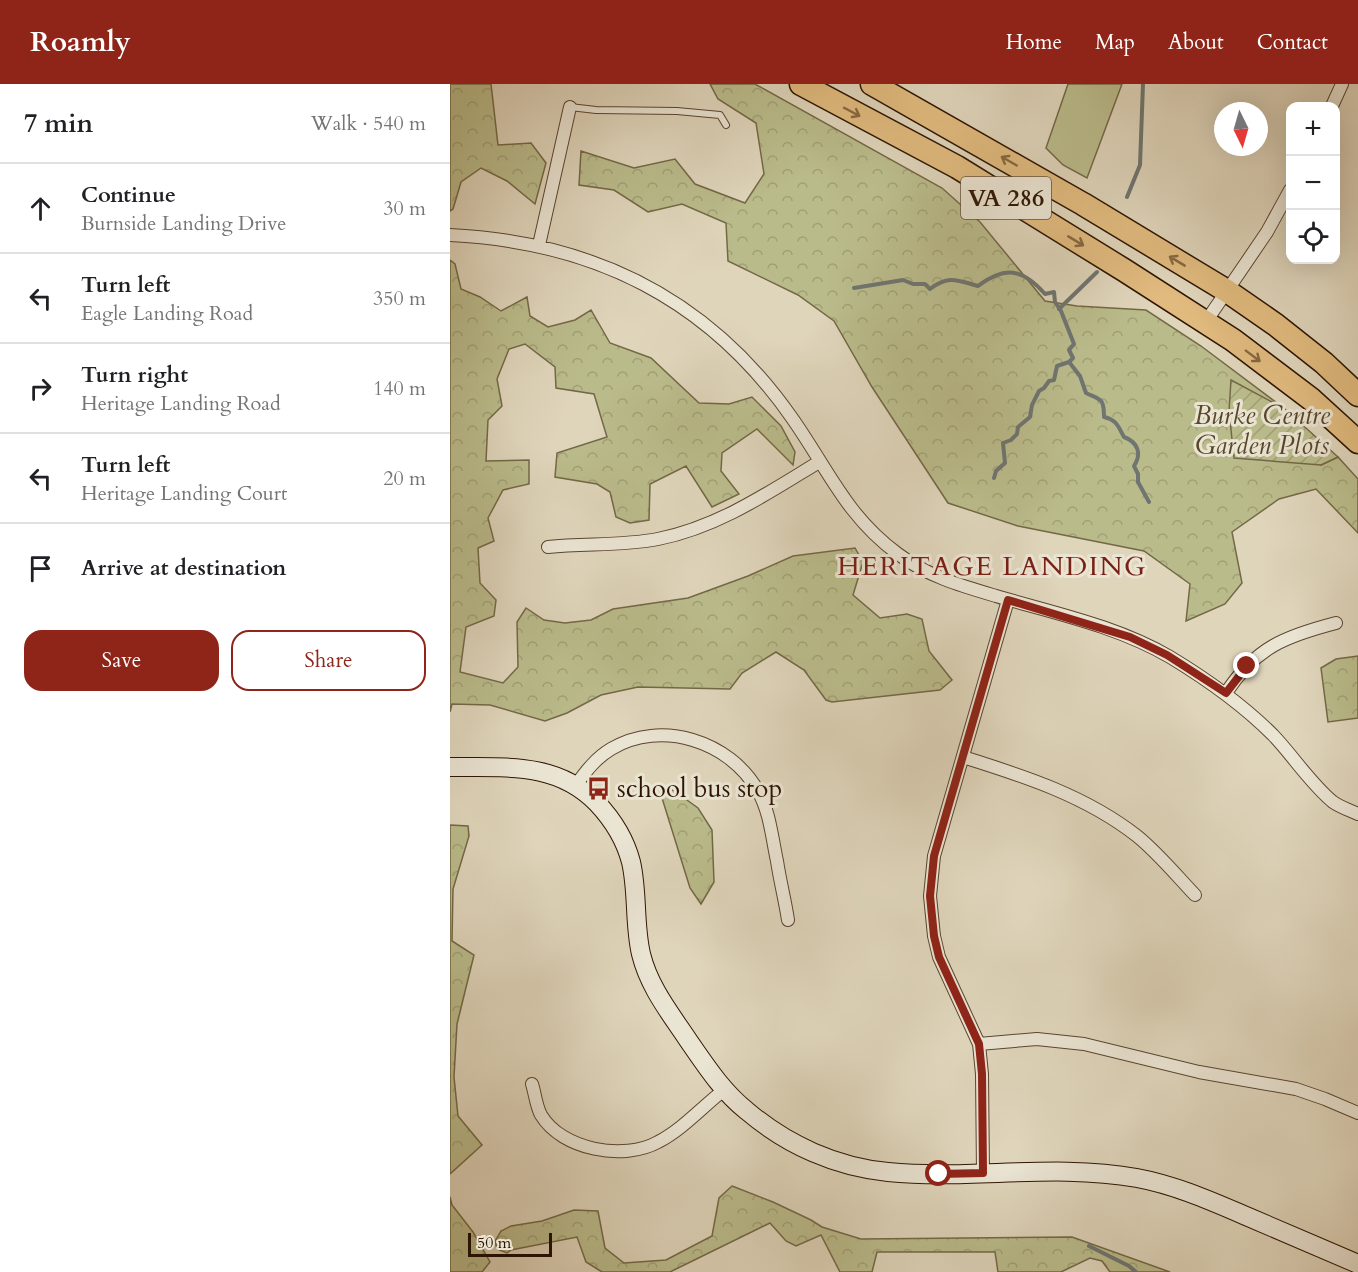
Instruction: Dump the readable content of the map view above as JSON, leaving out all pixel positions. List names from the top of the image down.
{
  "streets": {
    "highway": ["VA 286"]
  },
  "districts": ["HERITAGE LANDING"],
  "parks": ["Burke Centre Garden Plots"],
  "places": {
    "bus stop": ["school bus stop"]
  },
  "scale_bar": "50 m",
  "north": "bottom",
  "page": {
    "header": "Roamly",
    "nav": [
      "Home",
      "Map",
      "About",
      "Contact"
    ],
    "heading": ["7 min", "Walk · 540 m"],
    "map_buttons": ["+", "−"],
    "list": [
      ["Continue", "Burnside Landing Drive", "30 m"],
      ["Turn left", "Eagle Landing Road", "350 m"],
      ["Turn right", "Heritage Landing Road", "140 m"],
      ["Turn left", "Heritage Landing Court", "20 m"],
      "Arrive at destination"
    ],
    "buttons": ["Save", "Share"],
    "scale": "50 m"
  }
}
